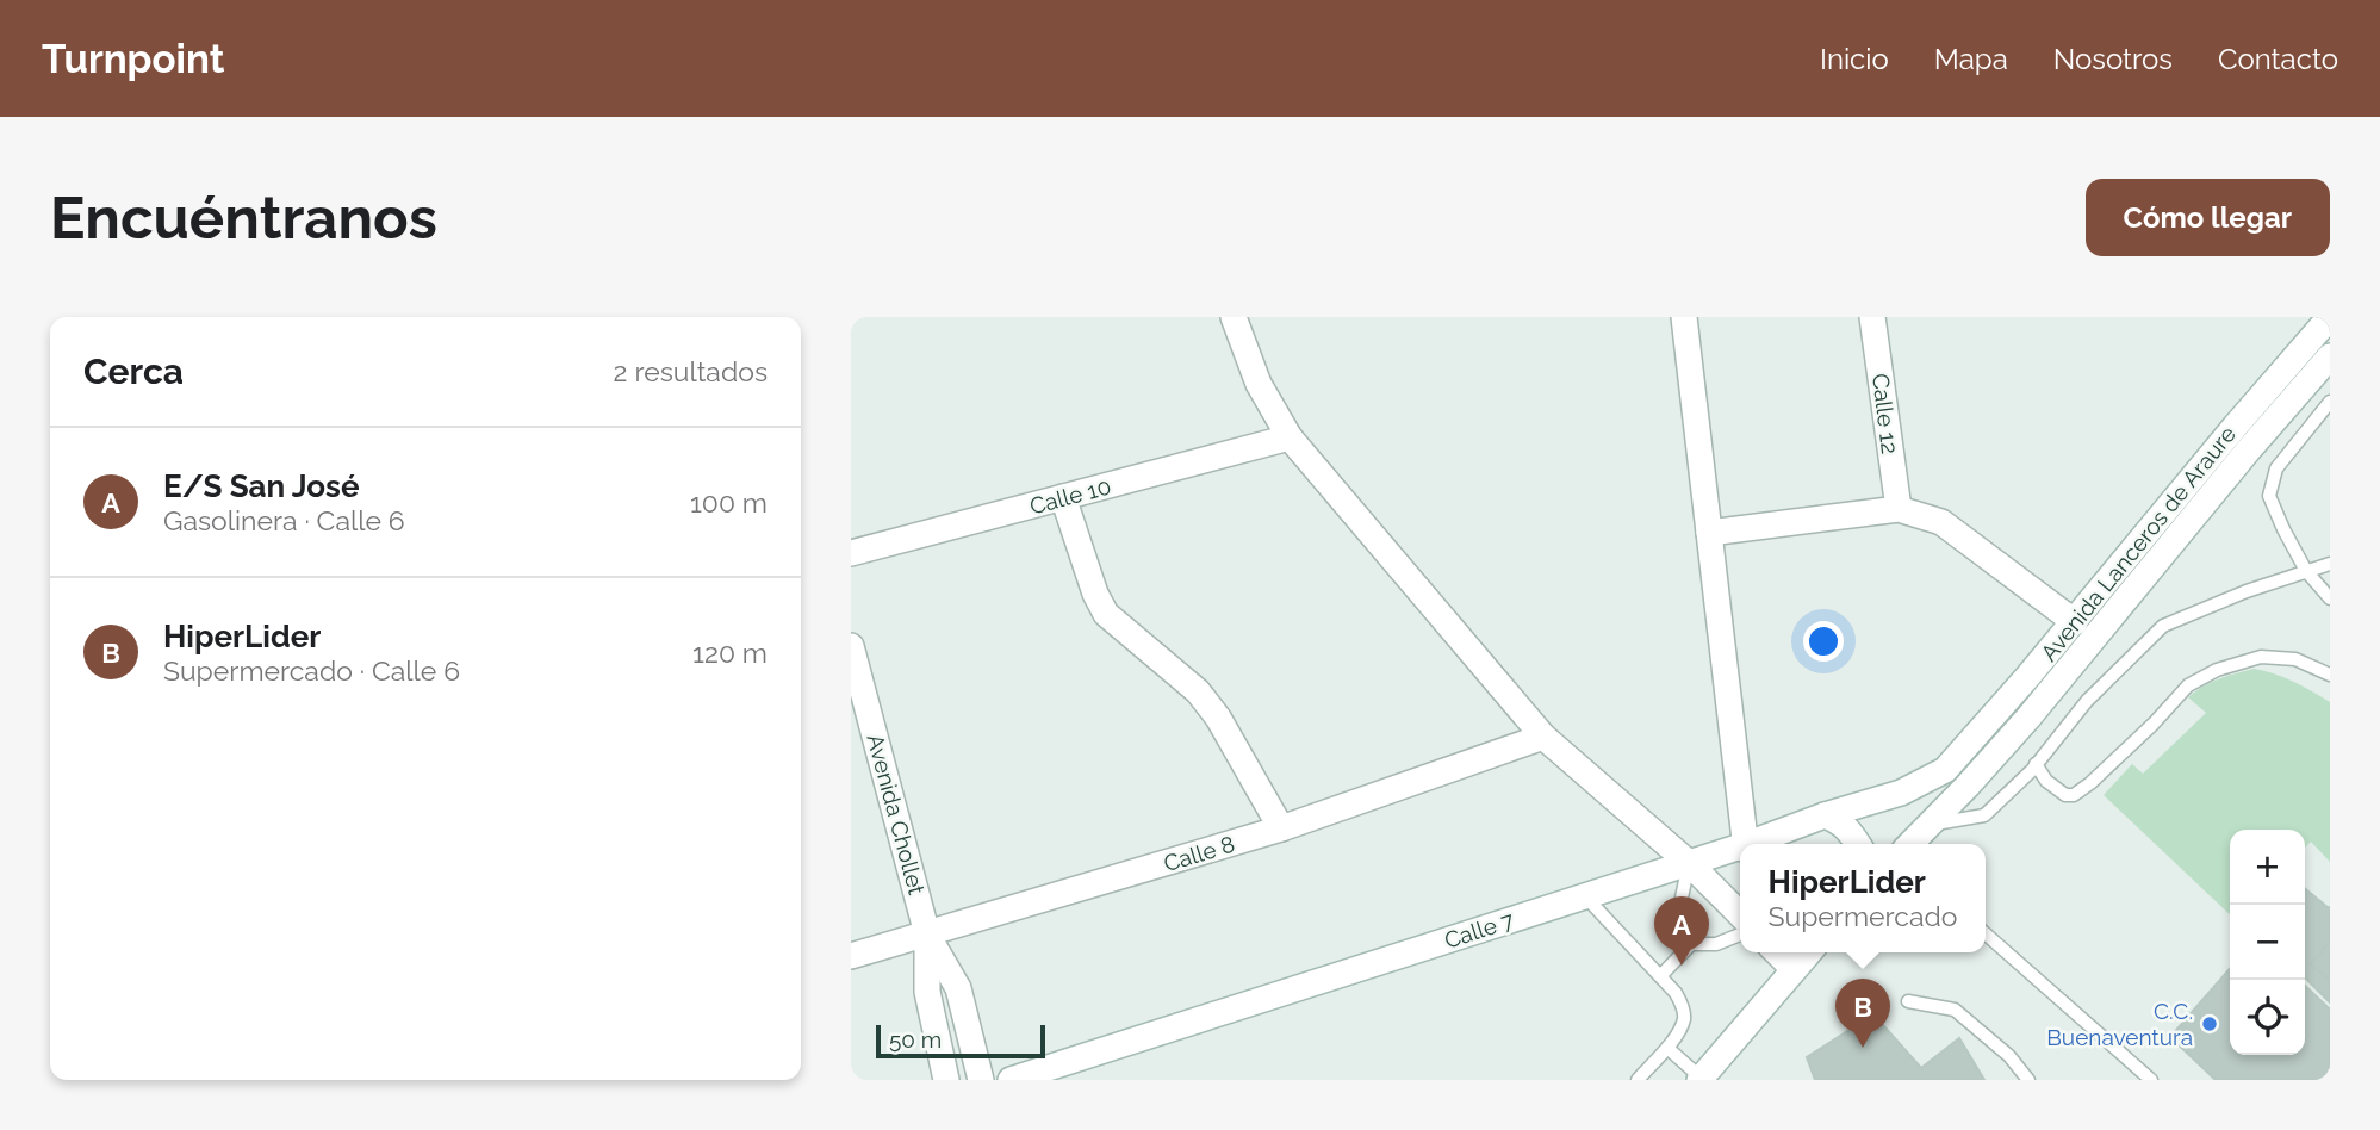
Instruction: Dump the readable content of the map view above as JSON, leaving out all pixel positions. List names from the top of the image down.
{
  "streets": {
    "street": [
      "Calle 12",
      "Calle 10",
      "Avenida Lanceros de Araure",
      "Avenida Chollet",
      "Calle 8",
      "Calle 7"
    ]
  },
  "crossings": [
    ["Avenida Lanceros de Araure", "Calle 7"],
    ["Avenida Chollet", "Calle 8"]
  ],
  "places": ["C.C. Buenaventura"],
  "scale_bar": "50 m",
  "page": {
    "header": "Turnpoint",
    "nav": [
      "Inicio",
      "Mapa",
      "Nosotros",
      "Contacto"
    ],
    "buttons": "Cómo llegar",
    "title": "Encuéntranos",
    "heading": ["Cerca", "2 resultados"],
    "list": [
      {
        "mark": "A",
        "name": "E/S San José",
        "note": "Gasolinera · Calle 6",
        "value": "100 m"
      },
      {
        "mark": "B",
        "name": "HiperLider",
        "note": "Supermercado · Calle 6",
        "value": "120 m"
      }
    ],
    "map_buttons": ["+", "−"],
    "popup": ["HiperLider", "Supermercado"],
    "pins": ["A", "B"],
    "scale": "50 m"
  }
}
